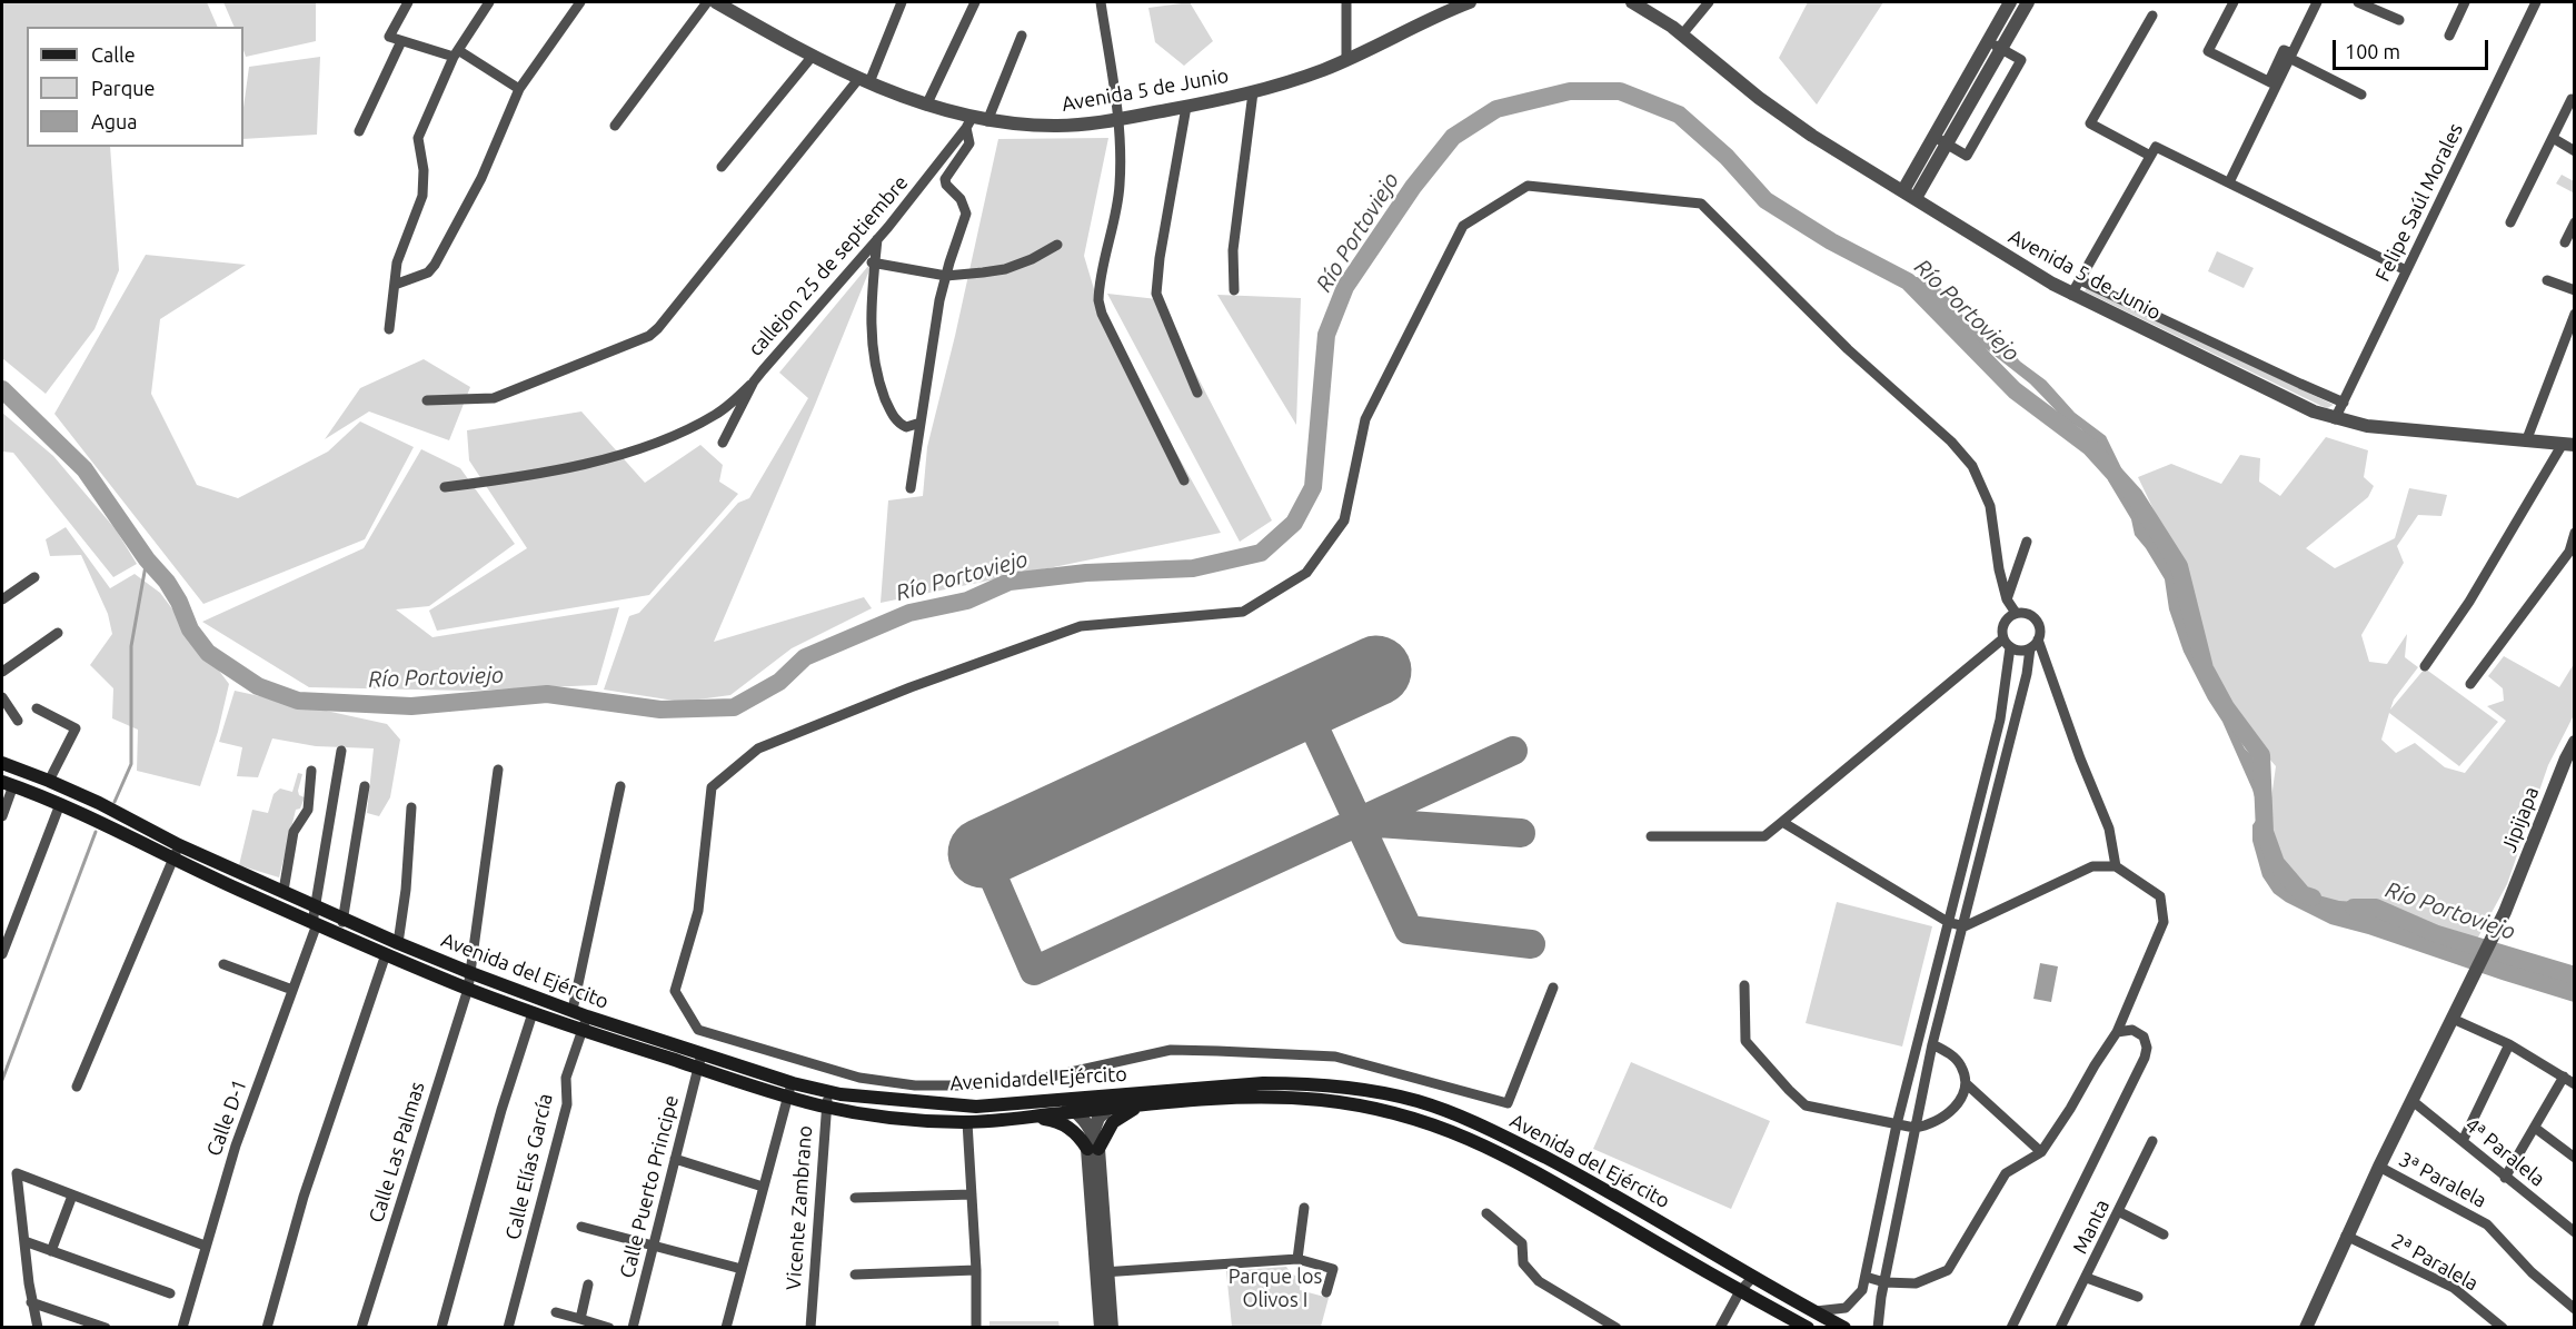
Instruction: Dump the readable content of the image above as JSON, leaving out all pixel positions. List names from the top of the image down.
{
  "streets": {
    "main road": ["Avenida del Ejército"],
    "street": [
      "Avenida 5 de Junio",
      "Felipe Saúl Morales",
      "callejon 25 de septiembre",
      "Jipijapa",
      "Calle D-1",
      "Calle Las Palmas",
      "4ª Paralela",
      "Calle Elías García",
      "3ª Paralela",
      "Calle Puerto Principe",
      "Vicente Zambrano",
      "Manta",
      "2ª Paralela"
    ]
  },
  "crossings": [
    ["Avenida 5 de Junio", "Felipe Saúl Morales"],
    ["Avenida 5 de Junio", "callejon 25 de septiembre"],
    ["Jipijapa", "4ª Paralela"],
    ["Jipijapa", "3ª Paralela"],
    ["Avenida del Ejército", "Calle D-1"],
    ["Avenida del Ejército", "Calle Las Palmas"],
    ["Avenida del Ejército", "Calle Elías García"],
    ["Avenida del Ejército", "Calle Puerto Principe"],
    ["Avenida del Ejército", "Vicente Zambrano"]
  ],
  "water": ["Río Portoviejo"],
  "parks": ["Parque los Olivos I"],
  "legend": ["Calle", "Parque", "Agua"],
  "scale_bar": "100 m"
}
